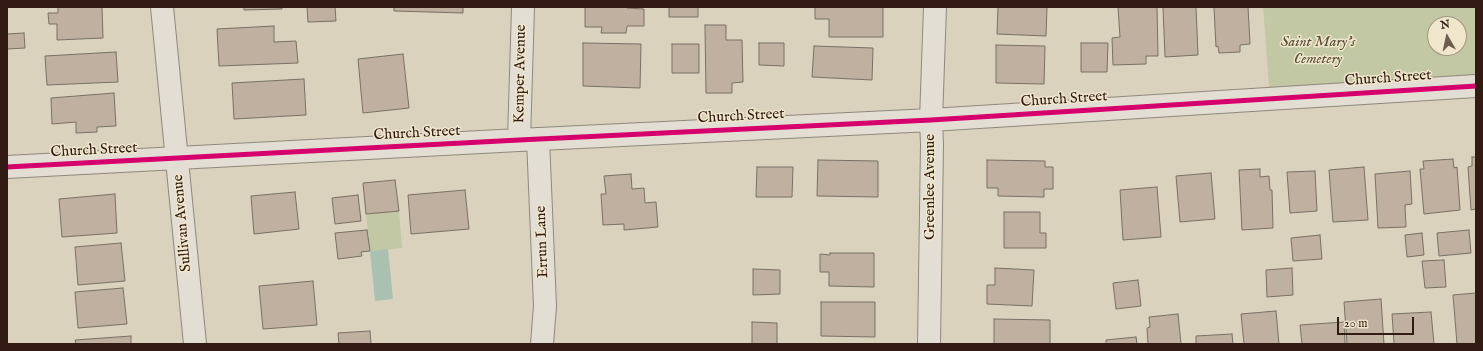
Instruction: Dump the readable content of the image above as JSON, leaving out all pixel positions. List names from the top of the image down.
{
  "streets": {
    "street": [
      "Kemper Avenue",
      "Church Street",
      "Greenlee Avenue",
      "Sullivan Avenue",
      "Errun Lane"
    ]
  },
  "crossings": [
    ["Kemper Avenue", "Church Street"],
    ["Kemper Avenue", "Errun Lane"],
    ["Church Street", "Greenlee Avenue"],
    ["Church Street", "Sullivan Avenue"],
    ["Church Street", "Errun Lane"]
  ],
  "parks": ["Saint Mary’s Cemetery"],
  "scale_bar": "20 m",
  "north": "top"
}
